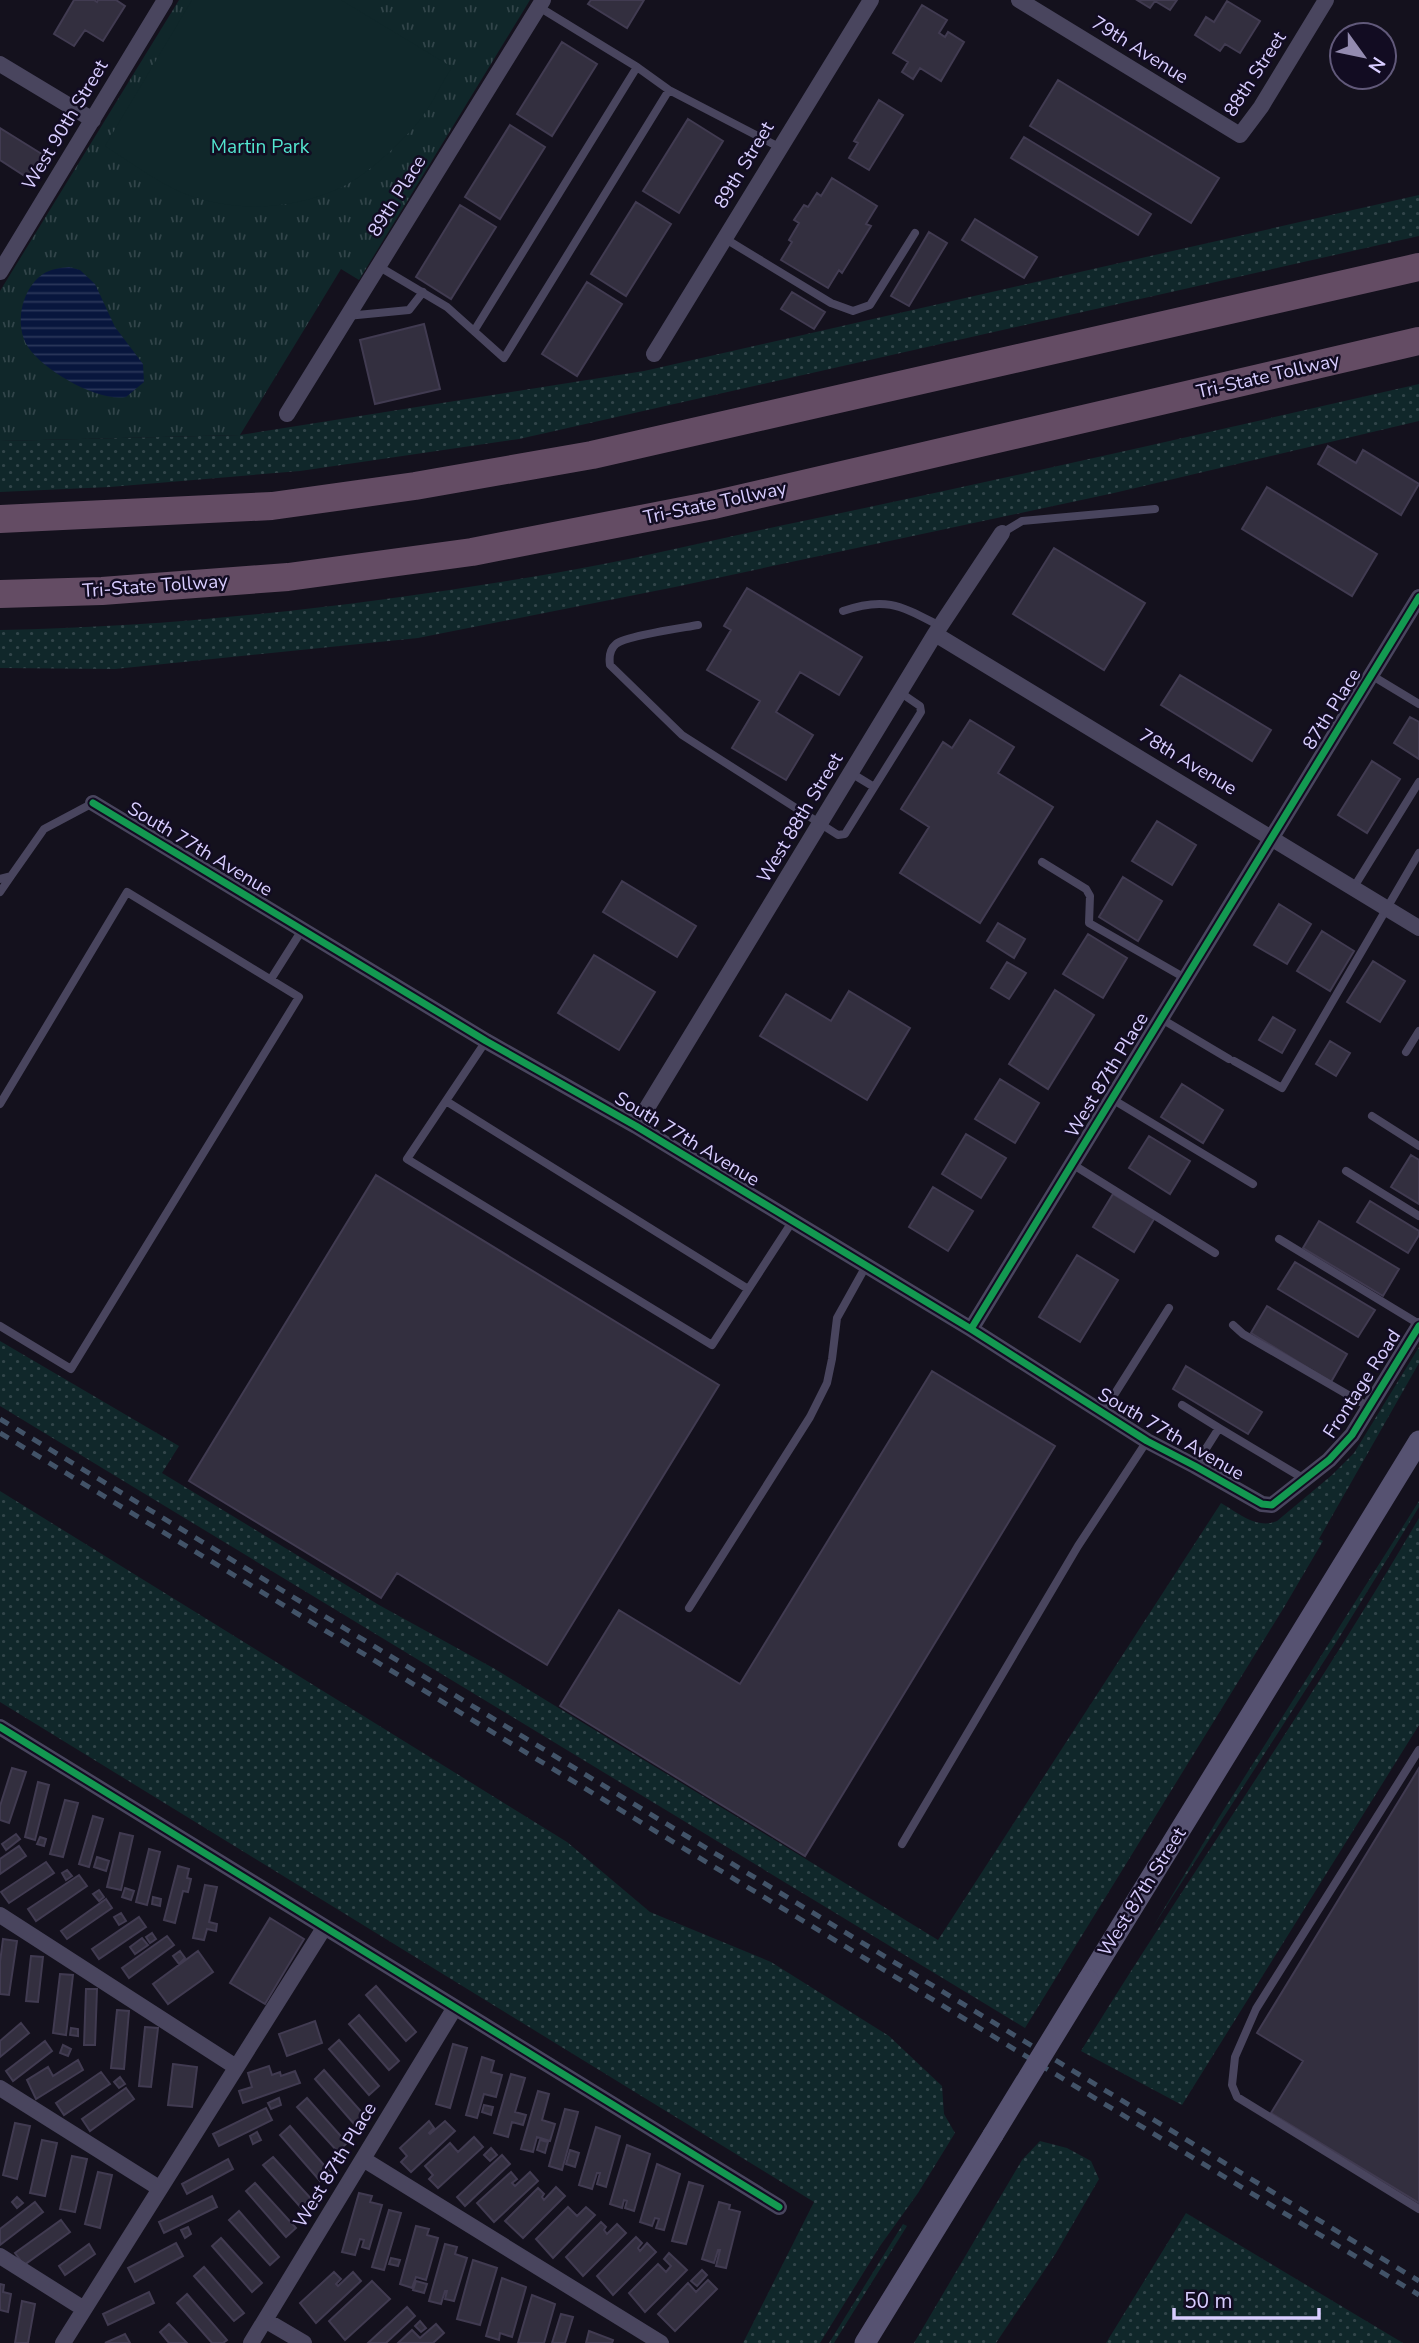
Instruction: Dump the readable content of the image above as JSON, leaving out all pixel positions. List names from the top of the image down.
{
  "streets": {
    "highway": ["Tri-State Tollway"],
    "main road": ["West 87th Street"],
    "street": [
      "79th Avenue",
      "88th Street",
      "West 90th Street",
      "89th Street",
      "89th Place",
      "87th Place",
      "78th Avenue",
      "West 88th Street",
      "South 77th Avenue",
      "West 87th Place",
      "Frontage Road"
    ]
  },
  "crossings": [
    ["79th Avenue", "88th Street"],
    ["87th Place", "78th Avenue"],
    ["87th Place", "West 87th Place"],
    ["78th Avenue", "West 88th Street"],
    ["78th Avenue", "West 87th Place"],
    ["West 88th Street", "South 77th Avenue"],
    ["South 77th Avenue", "West 87th Place"],
    ["South 77th Avenue", "Frontage Road"]
  ],
  "parks": ["Martin Park"],
  "scale_bar": "50 m",
  "north": "bottom right"
}
